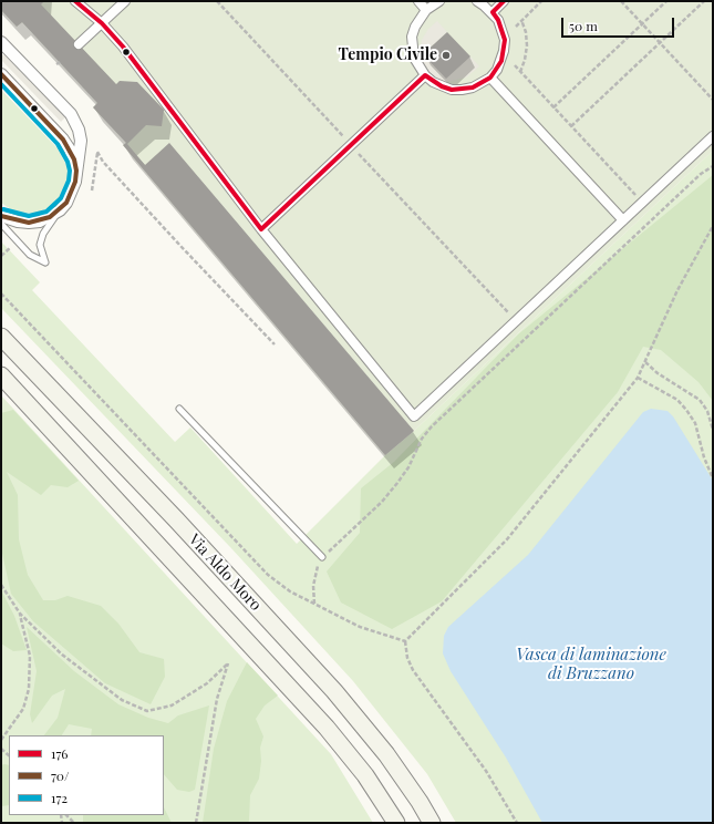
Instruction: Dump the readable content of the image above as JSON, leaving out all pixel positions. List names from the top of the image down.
{
  "streets": {
    "main road": ["Via Aldo Moro"]
  },
  "water": ["Vasca di laminazione di Bruzzano"],
  "places": ["Tempio Civile"],
  "lines": ["transit line 176", "transit line 70/", "transit line 172"],
  "legend": ["176", "70/", "172"],
  "scale_bar": "50 m"
}
